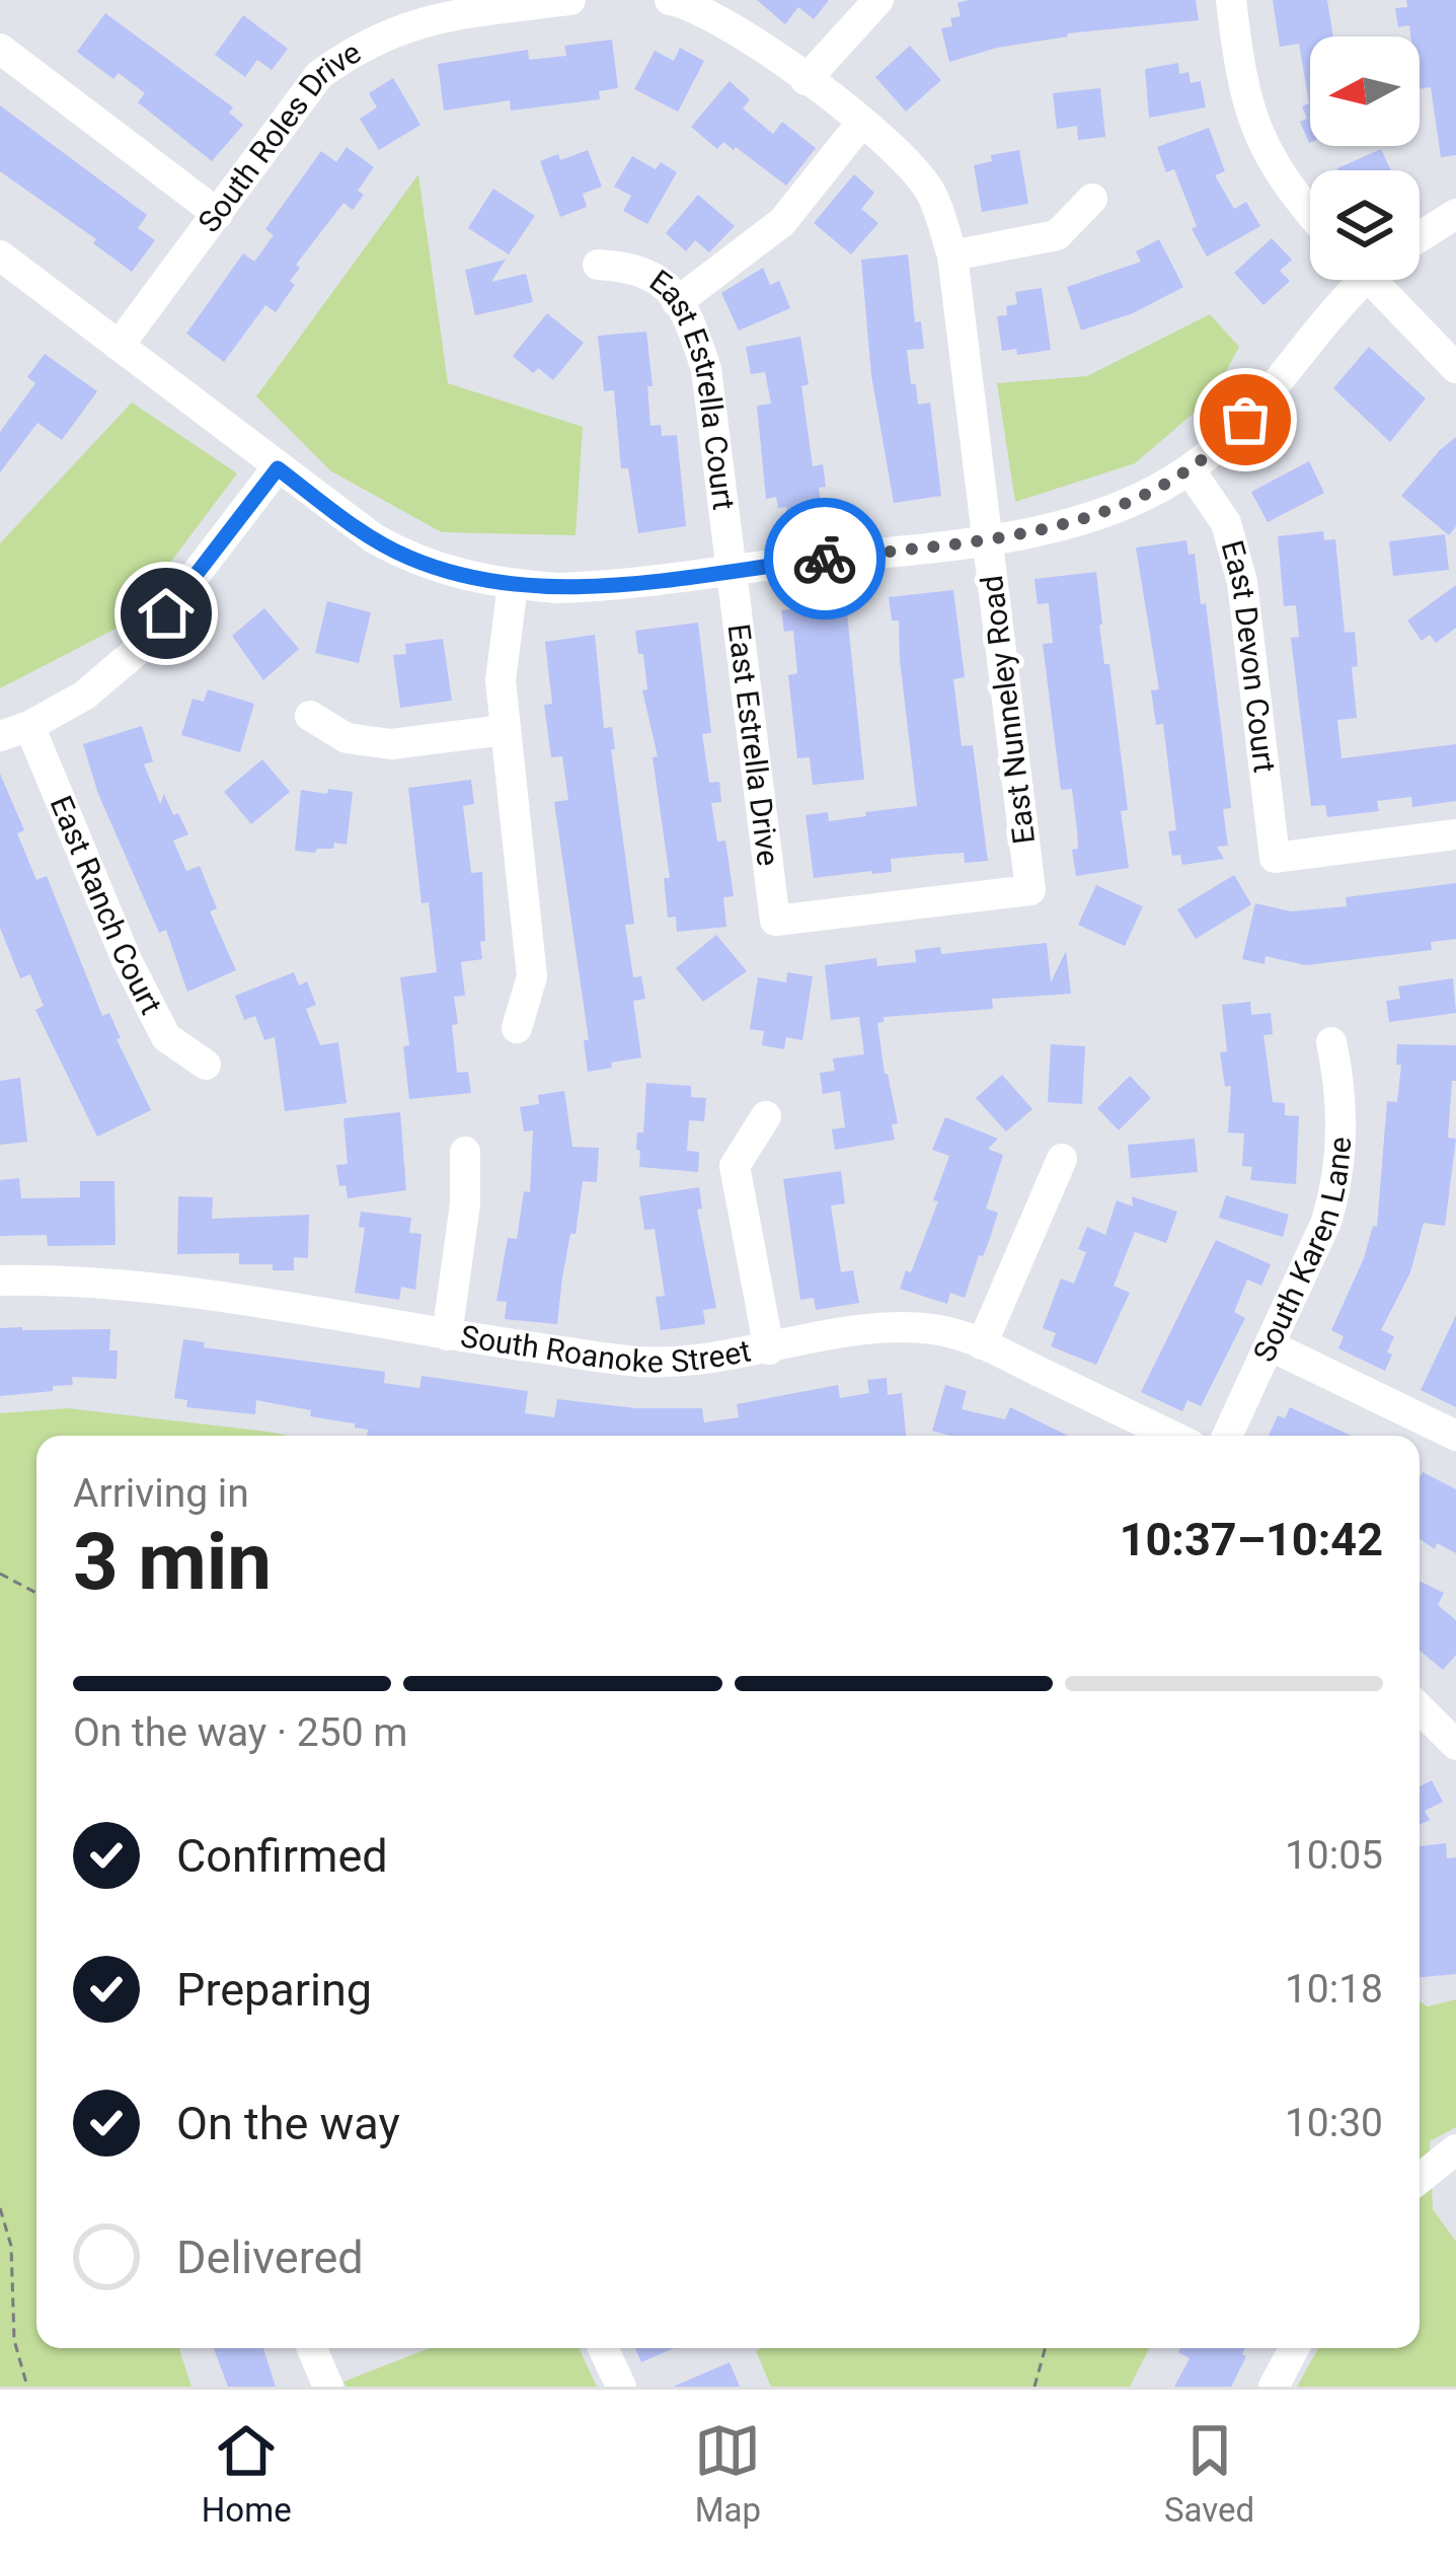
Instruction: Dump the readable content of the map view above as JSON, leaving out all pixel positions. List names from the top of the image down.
{
  "streets": {
    "street": [
      "South Roles Drive",
      "East Estrella Court",
      "East Devon Court",
      "East Nunneley Road",
      "East Estrella Drive",
      "East Ranch Court",
      "South Karen Lane",
      "South Roanoke Street"
    ]
  },
  "crossings": [
    ["East Estrella Court", "East Estrella Drive"],
    ["East Nunneley Road", "East Estrella Drive"]
  ],
  "north": "left",
  "page": {
    "heading": ["3 min", "Arriving in", "10:37–10:42"],
    "bar": "On the way · 250 m",
    "list": [
      ["Confirmed", "10:05"],
      ["Preparing", "10:18"],
      ["On the way", "10:30"],
      "Delivered"
    ],
    "tabs": ["Home", "Map", "Saved"]
  }
}
